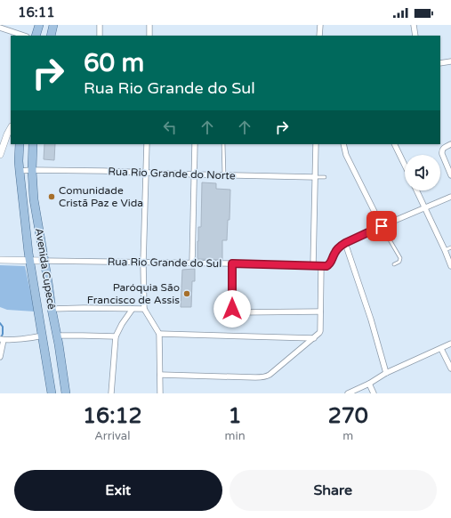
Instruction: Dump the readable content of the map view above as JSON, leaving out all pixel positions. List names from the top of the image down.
{
  "streets": {
    "main road": ["Avenida Cupecê"],
    "street": ["Rua Rio Grande do Norte", "Rua Rio Grande do Sul"]
  },
  "crossings": [
    ["Rua Rio Grande do Norte", "Avenida Cupecê"],
    ["Rua Rio Grande do Sul", "Avenida Cupecê"]
  ],
  "places": ["Comunidade Cristã Paz e Vida", "Paróquia São Francisco de Assis"],
  "page": {
    "status": "16:11",
    "turn": ["60 m", "Rua Rio Grande do Sul"],
    "eta": [
      "16:12",
      "Arrival",
      "1",
      "min",
      "270",
      "m"
    ],
    "buttons": ["Exit", "Share"]
  }
}
